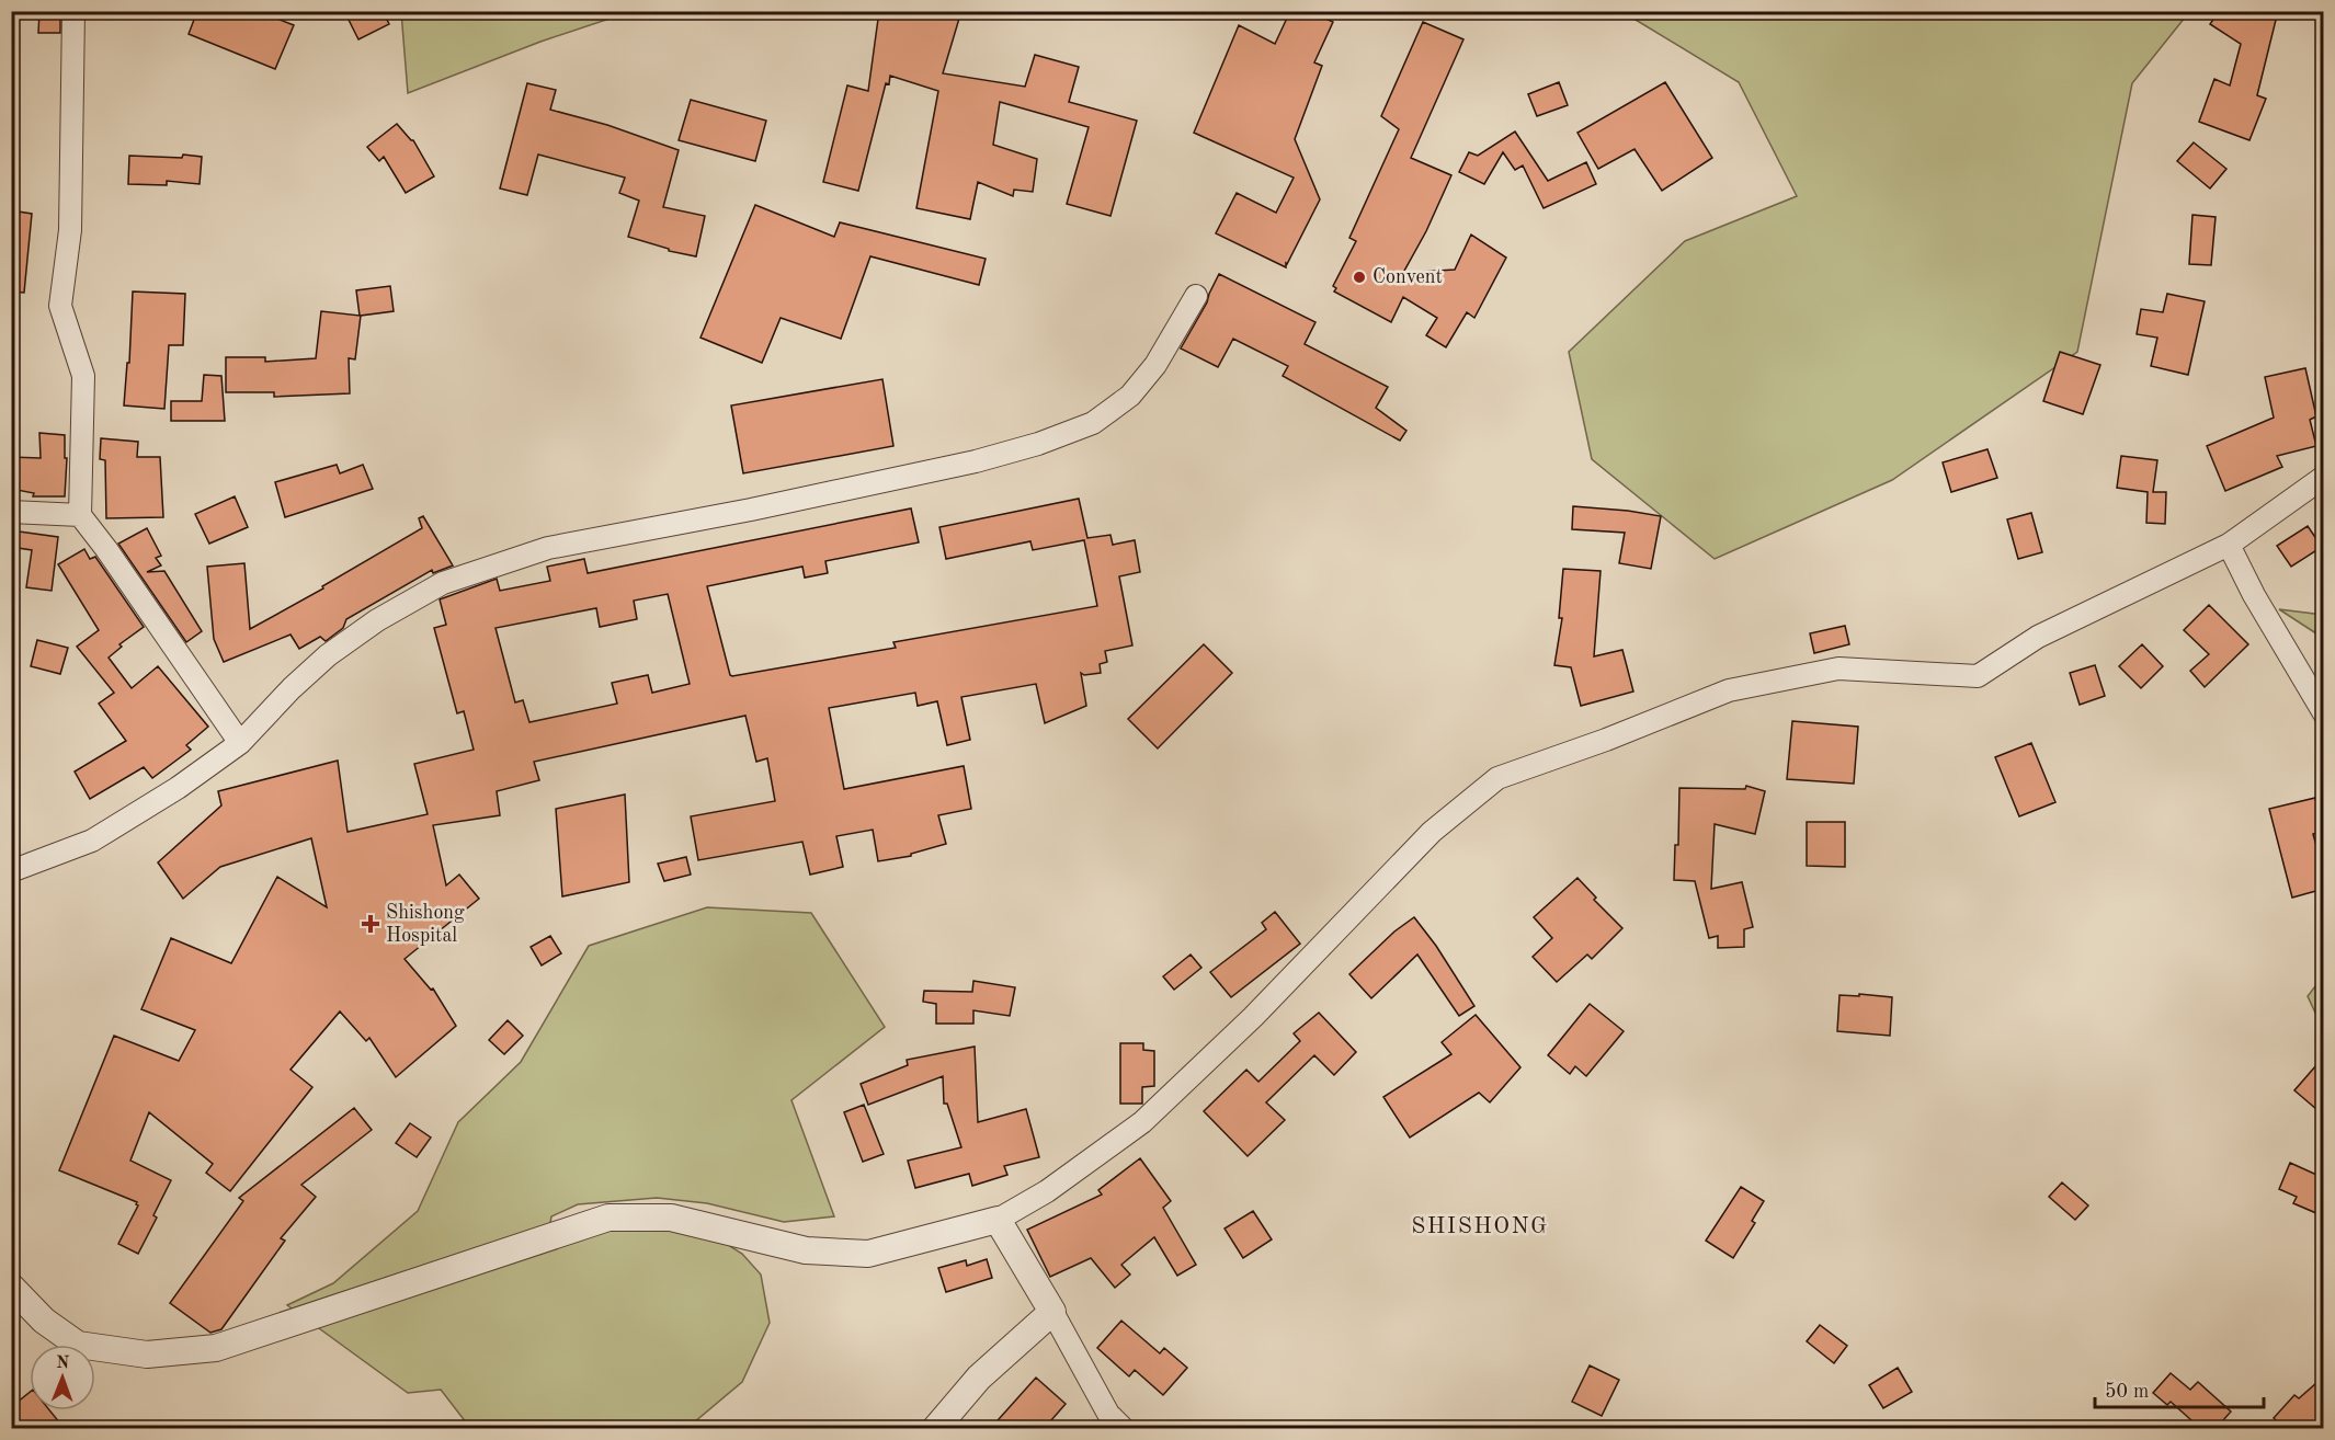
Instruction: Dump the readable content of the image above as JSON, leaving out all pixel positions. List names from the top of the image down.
{
  "districts": ["SHISHONG"],
  "places": {
    "other": ["Convent"],
    "health": ["Shishong Hospital"]
  },
  "scale_bar": "50 m",
  "north": "top"
}
